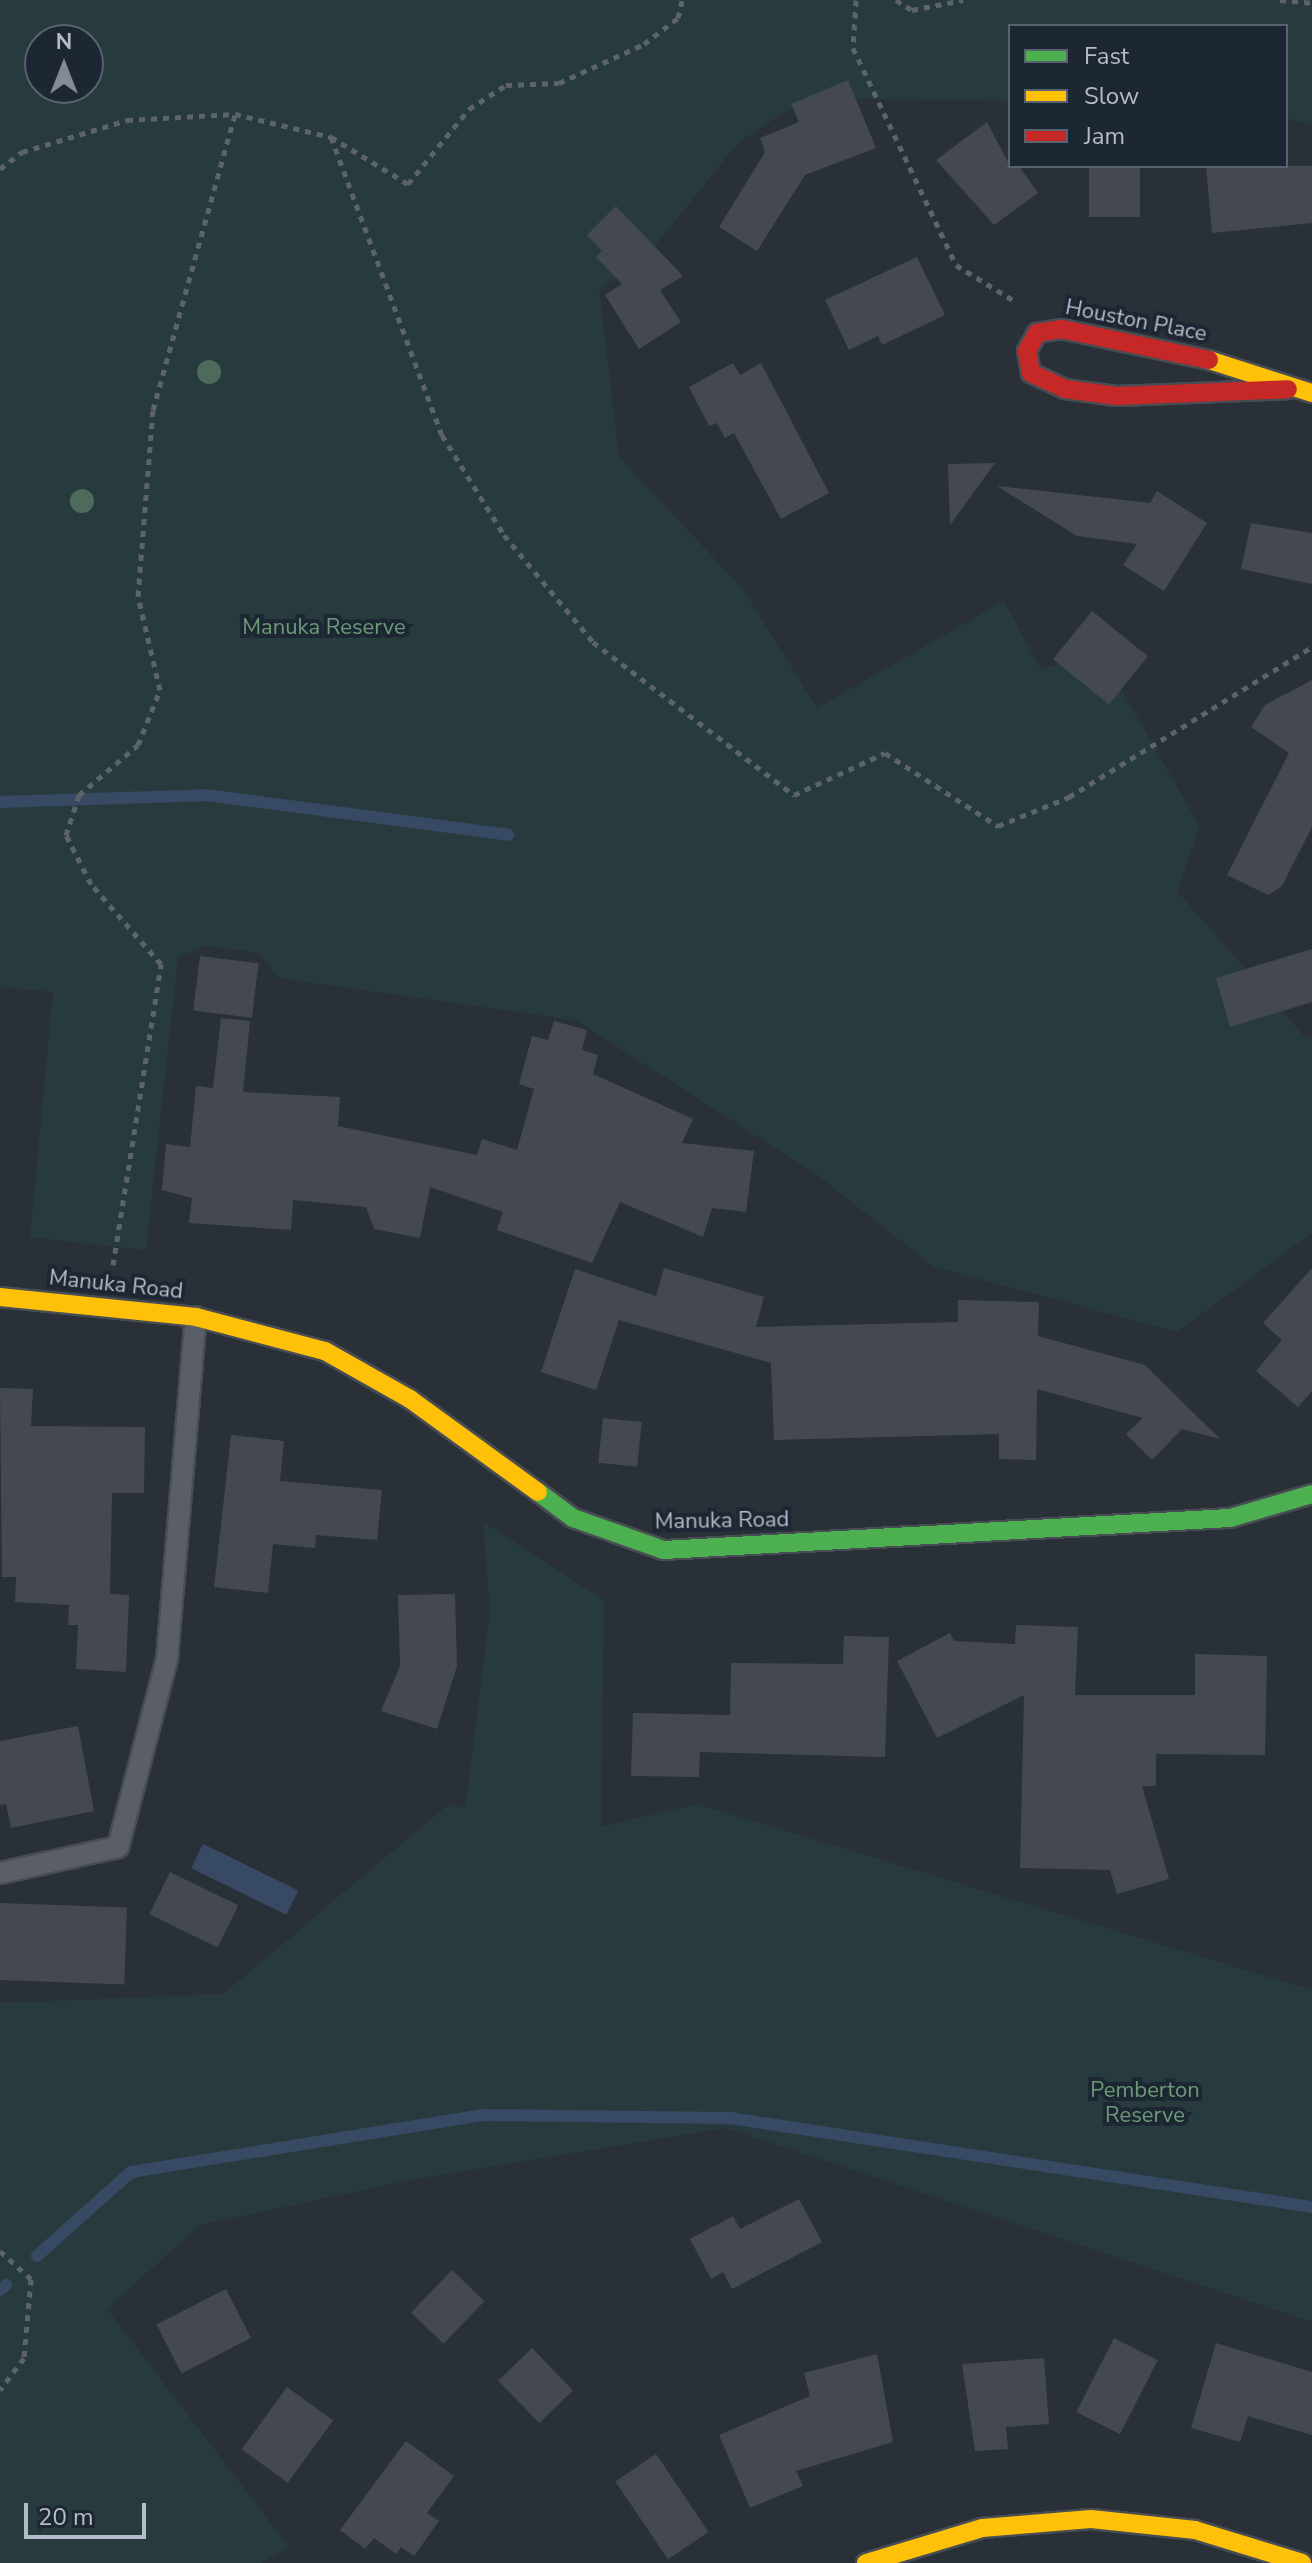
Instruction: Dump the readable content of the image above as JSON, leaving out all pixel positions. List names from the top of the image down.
{
  "streets": {
    "street": ["Houston Place", "Manuka Road"]
  },
  "parks": ["Manuka Reserve", "Pemberton Reserve"],
  "legend": ["Fast", "Slow", "Jam"],
  "scale_bar": "20 m",
  "north": "top"
}
